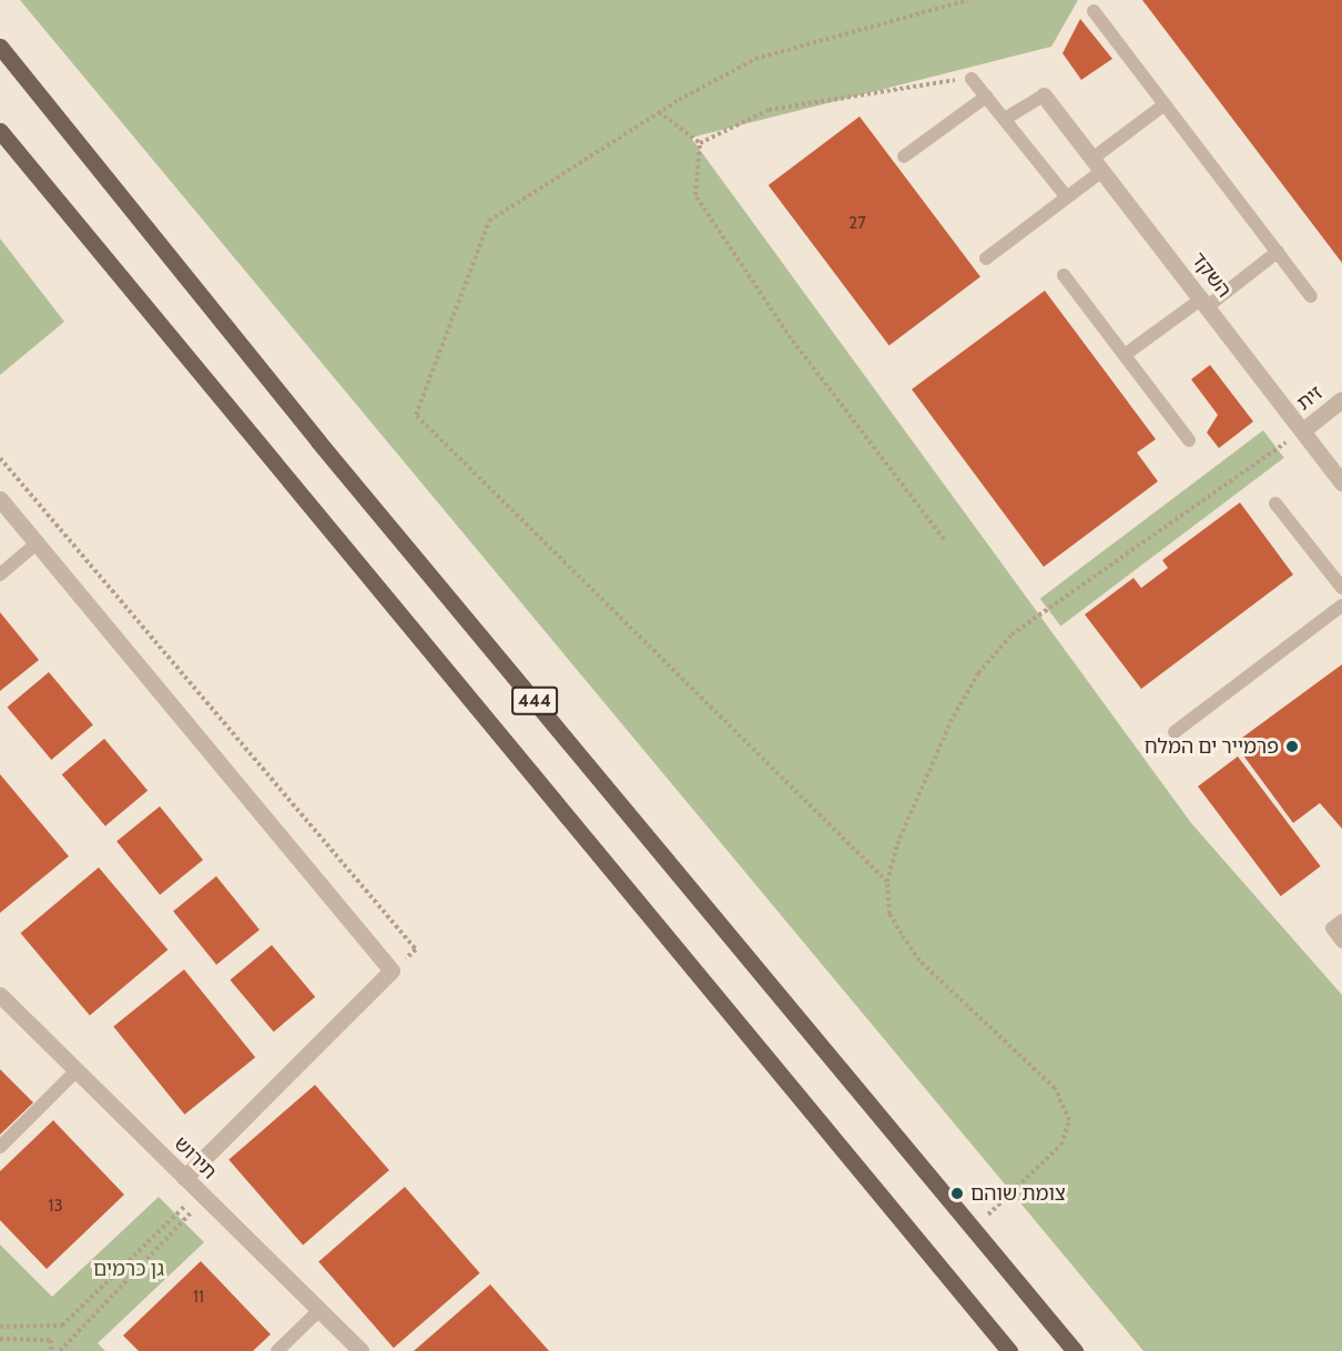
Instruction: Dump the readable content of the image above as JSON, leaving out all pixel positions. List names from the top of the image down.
{
  "streets": {
    "main road": ["444"],
    "street": ["השקד", "זית", "תירוש"]
  },
  "crossings": [
    ["השקד", "זית"]
  ],
  "parks": ["גן כרמים"],
  "places": ["פרמייר ים המלח", "צומת שוהם"],
  "house_numbers": ["27", "13", "11"]
}
